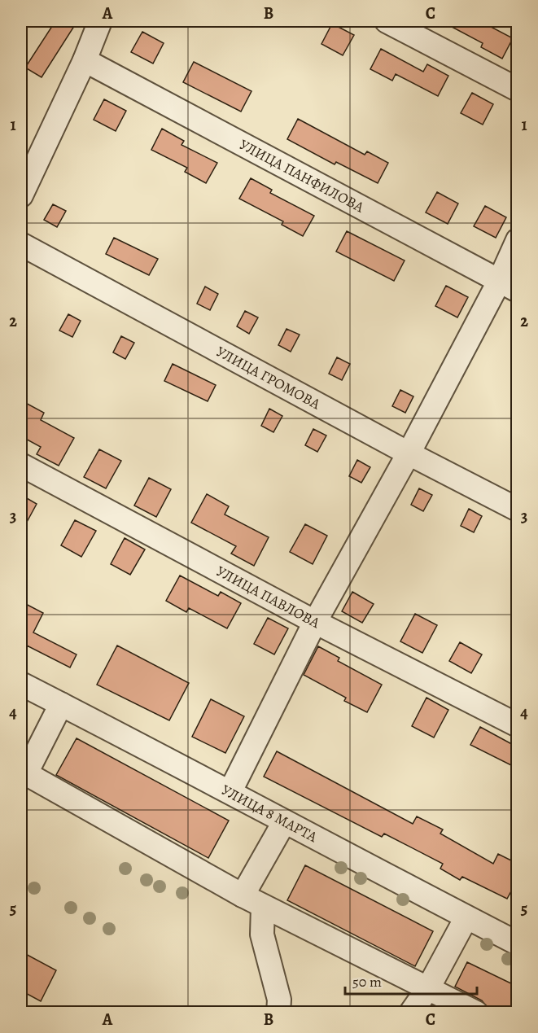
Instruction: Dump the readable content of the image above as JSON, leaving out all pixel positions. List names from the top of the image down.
{
  "streets": {
    "street": [
      "УЛИЦА ПАНФИЛОВА",
      "УЛИЦА ГРОМОВА",
      "УЛИЦА ПАВЛОВА",
      "УЛИЦА 8 МАРТА"
    ]
  },
  "scale_bar": "50 m",
  "grid": {
    "columns": ["A", "B", "C"],
    "rows": [
      "1",
      "2",
      "3",
      "4",
      "5"
    ]
  }
}
